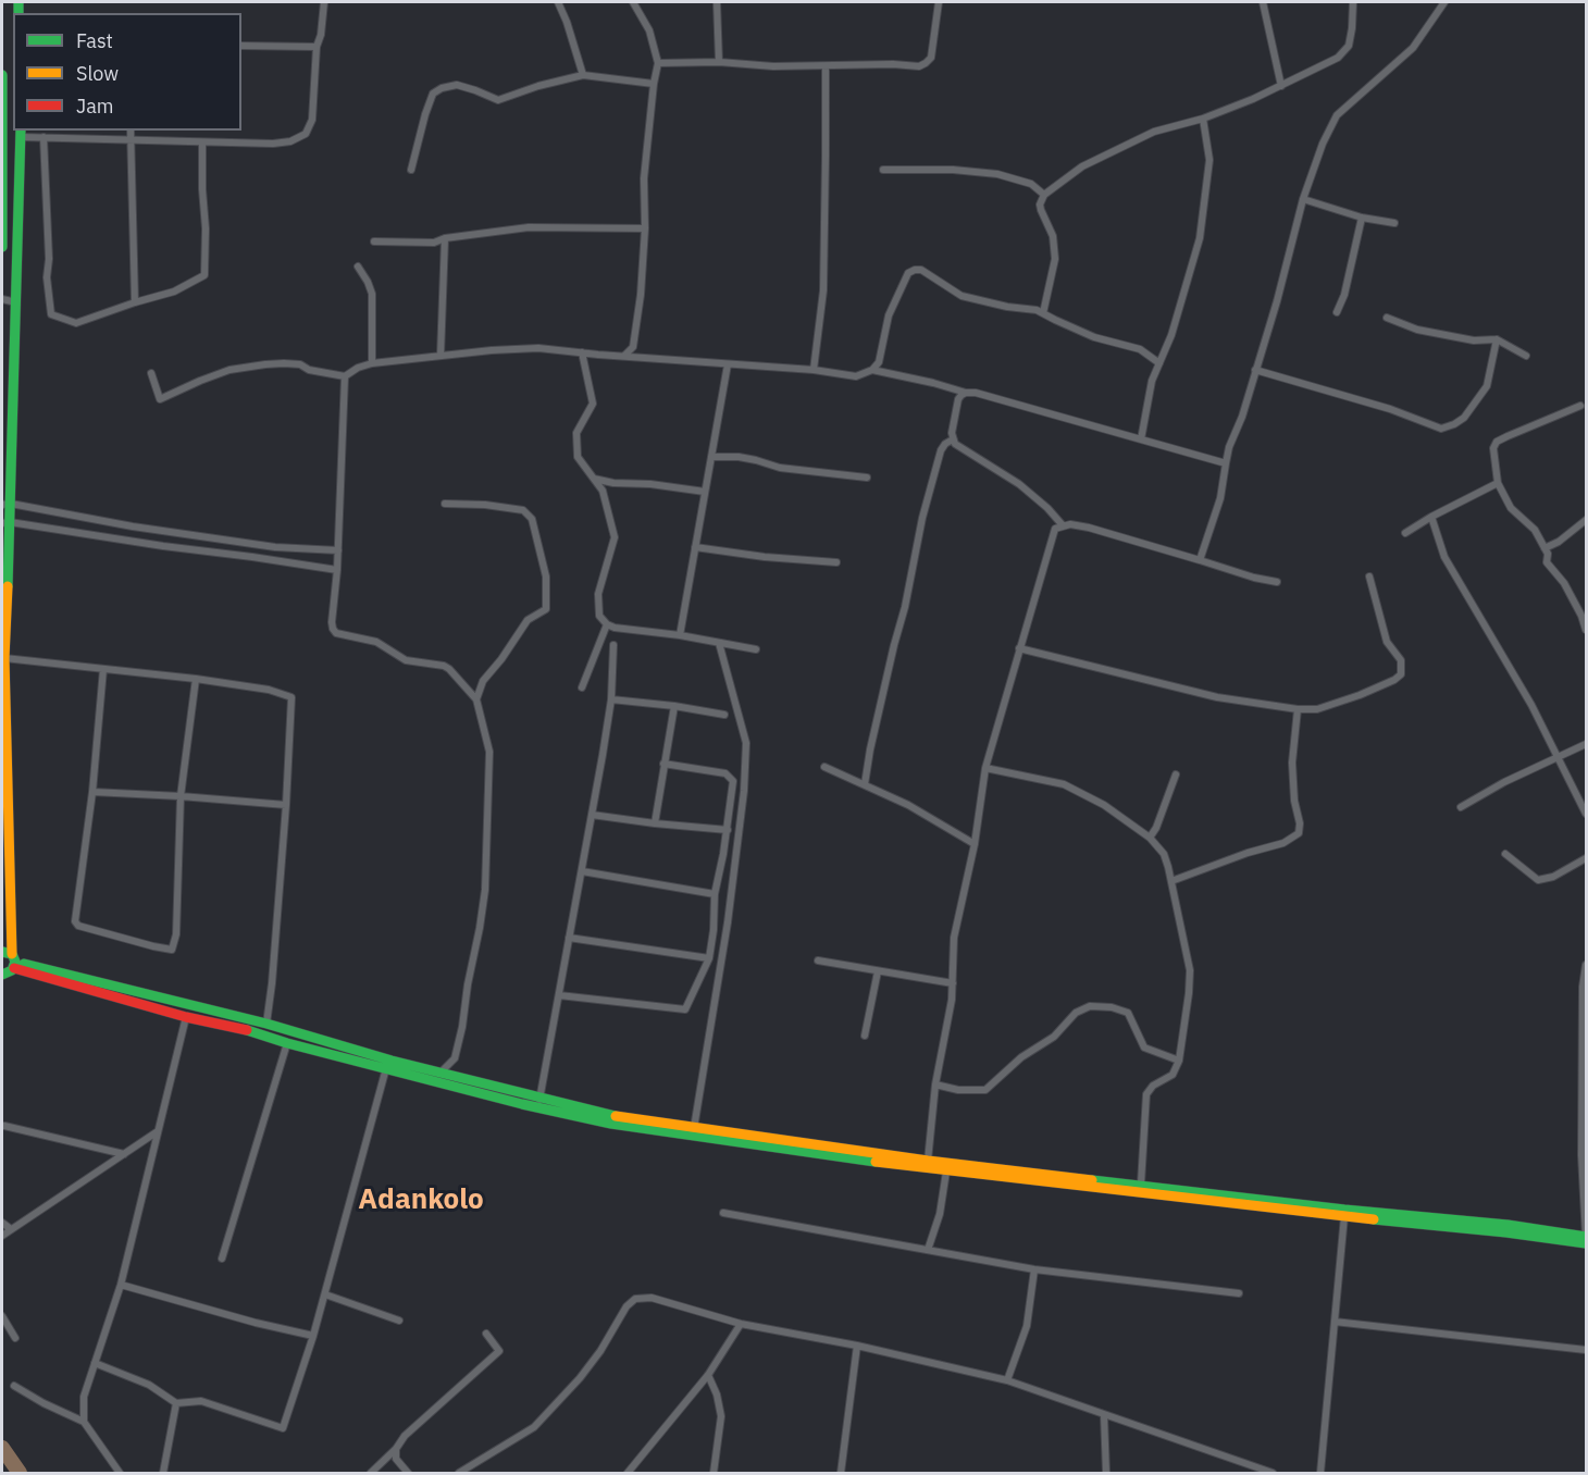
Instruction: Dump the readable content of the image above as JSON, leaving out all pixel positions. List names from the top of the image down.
{
  "districts": ["Adankolo"],
  "legend": ["Fast", "Slow", "Jam"]
}
